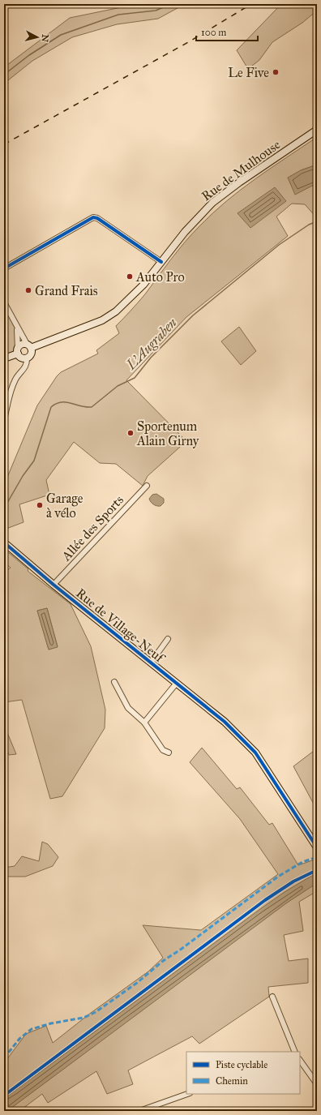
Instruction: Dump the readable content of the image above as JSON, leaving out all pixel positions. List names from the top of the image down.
{
  "streets": {
    "street": ["Rue de Mulhouse", "Allée des Sports", "Rue de Village-Neuf"]
  },
  "crossings": [
    ["Allée des Sports", "Rue de Village-Neuf"]
  ],
  "water": ["L'Augraben"],
  "places": [
    "Le Five",
    "Auto Pro",
    "Grand Frais",
    "Sportenum Alain Girny",
    "Garage à vélo"
  ],
  "legend": ["Piste cyclable", "Chemin"],
  "scale_bar": "100 m",
  "north": "right"
}
